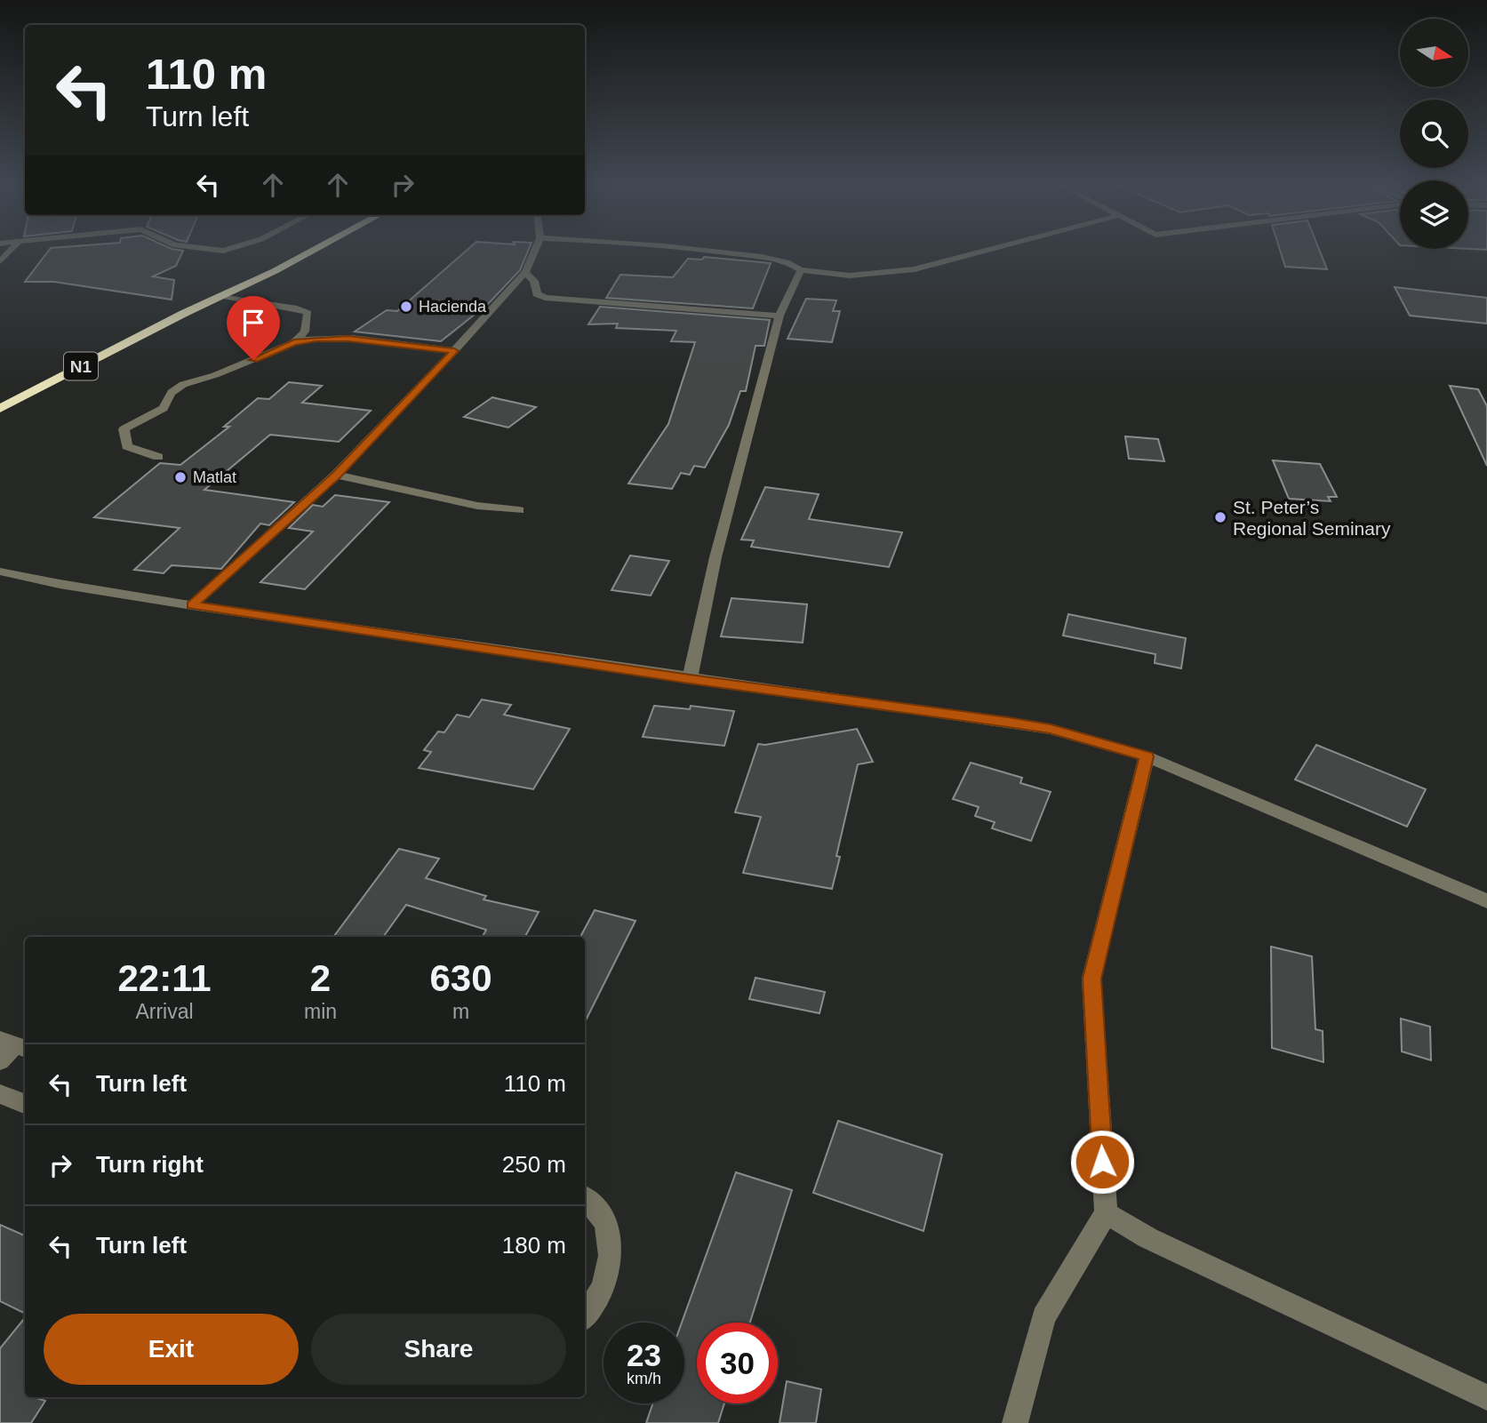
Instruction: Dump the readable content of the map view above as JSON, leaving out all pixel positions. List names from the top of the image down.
{
  "streets": {
    "highway": ["N1"]
  },
  "places": ["Hacienda", "Matlat", "St. Peter’s Regional Seminary"],
  "north": "right",
  "page": {
    "turn": ["110 m", "Turn left"],
    "eta": [
      "22:11",
      "Arrival",
      "2",
      "min",
      "630",
      "m"
    ],
    "list": [
      {
        "name": "Turn left",
        "value": "110 m"
      },
      {
        "name": "Turn right",
        "value": "250 m"
      },
      {
        "name": "Turn left",
        "value": "180 m"
      }
    ],
    "buttons": ["Exit", "Share"],
    "speed": "23 km/h",
    "limit": "30"
  }
}
